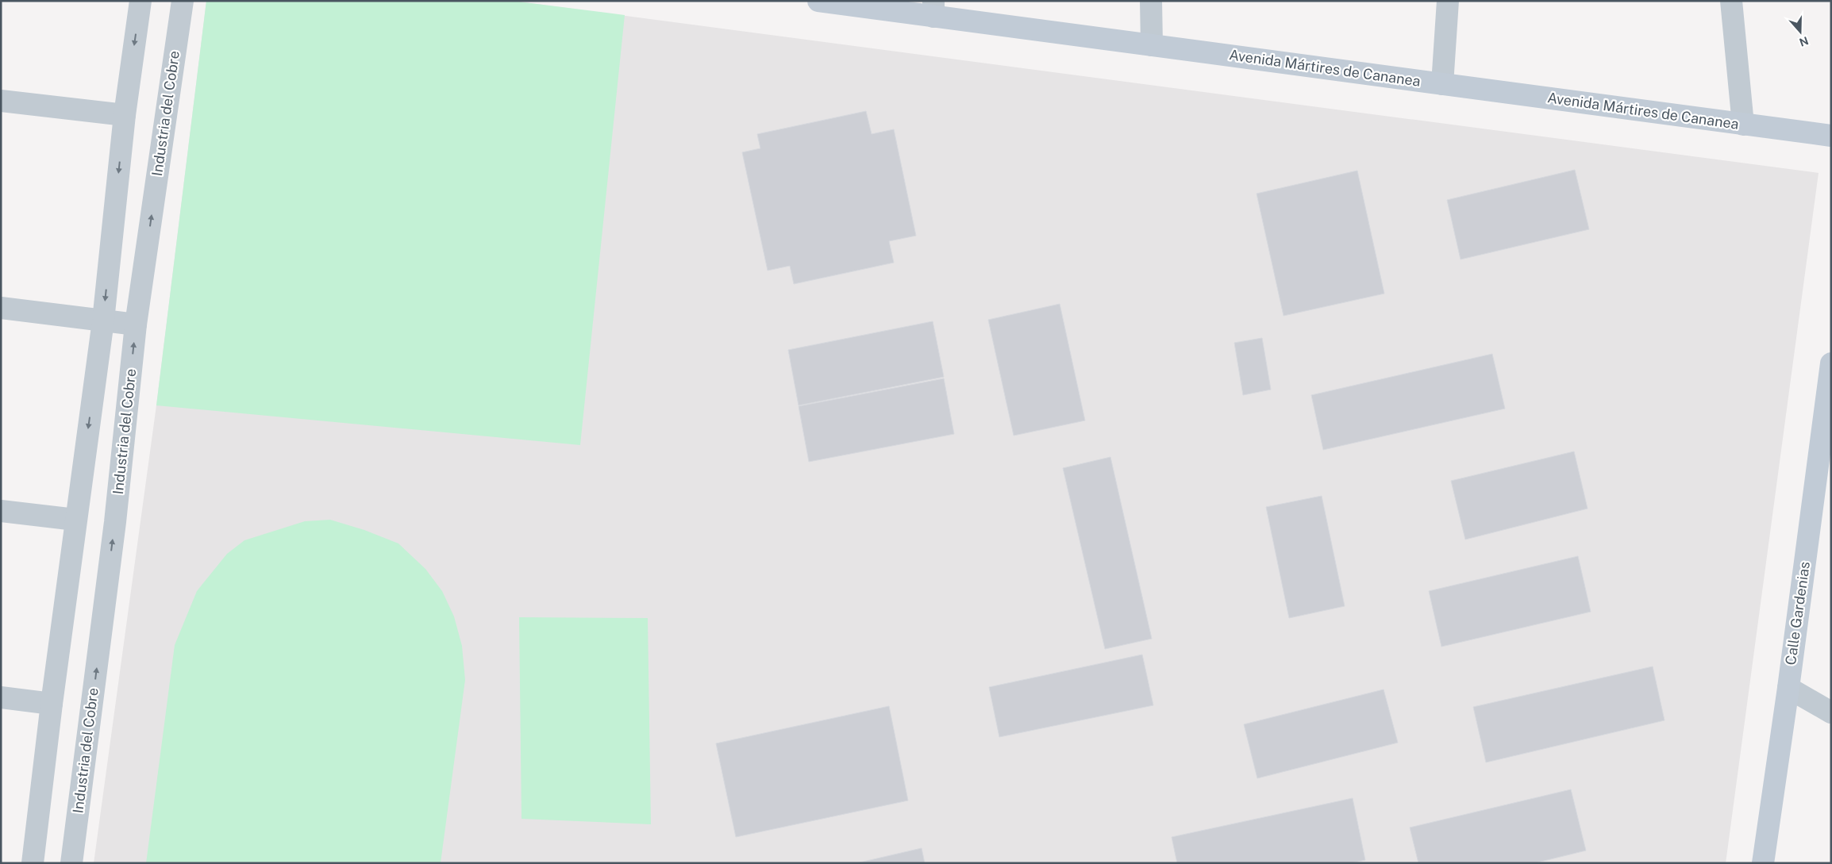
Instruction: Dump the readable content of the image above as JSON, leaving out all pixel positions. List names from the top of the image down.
{
  "streets": {
    "street": ["Avenida Mártires de Cananea", "Industria del Cobre", "Calle Gardenias"]
  },
  "north": "bottom"
}
